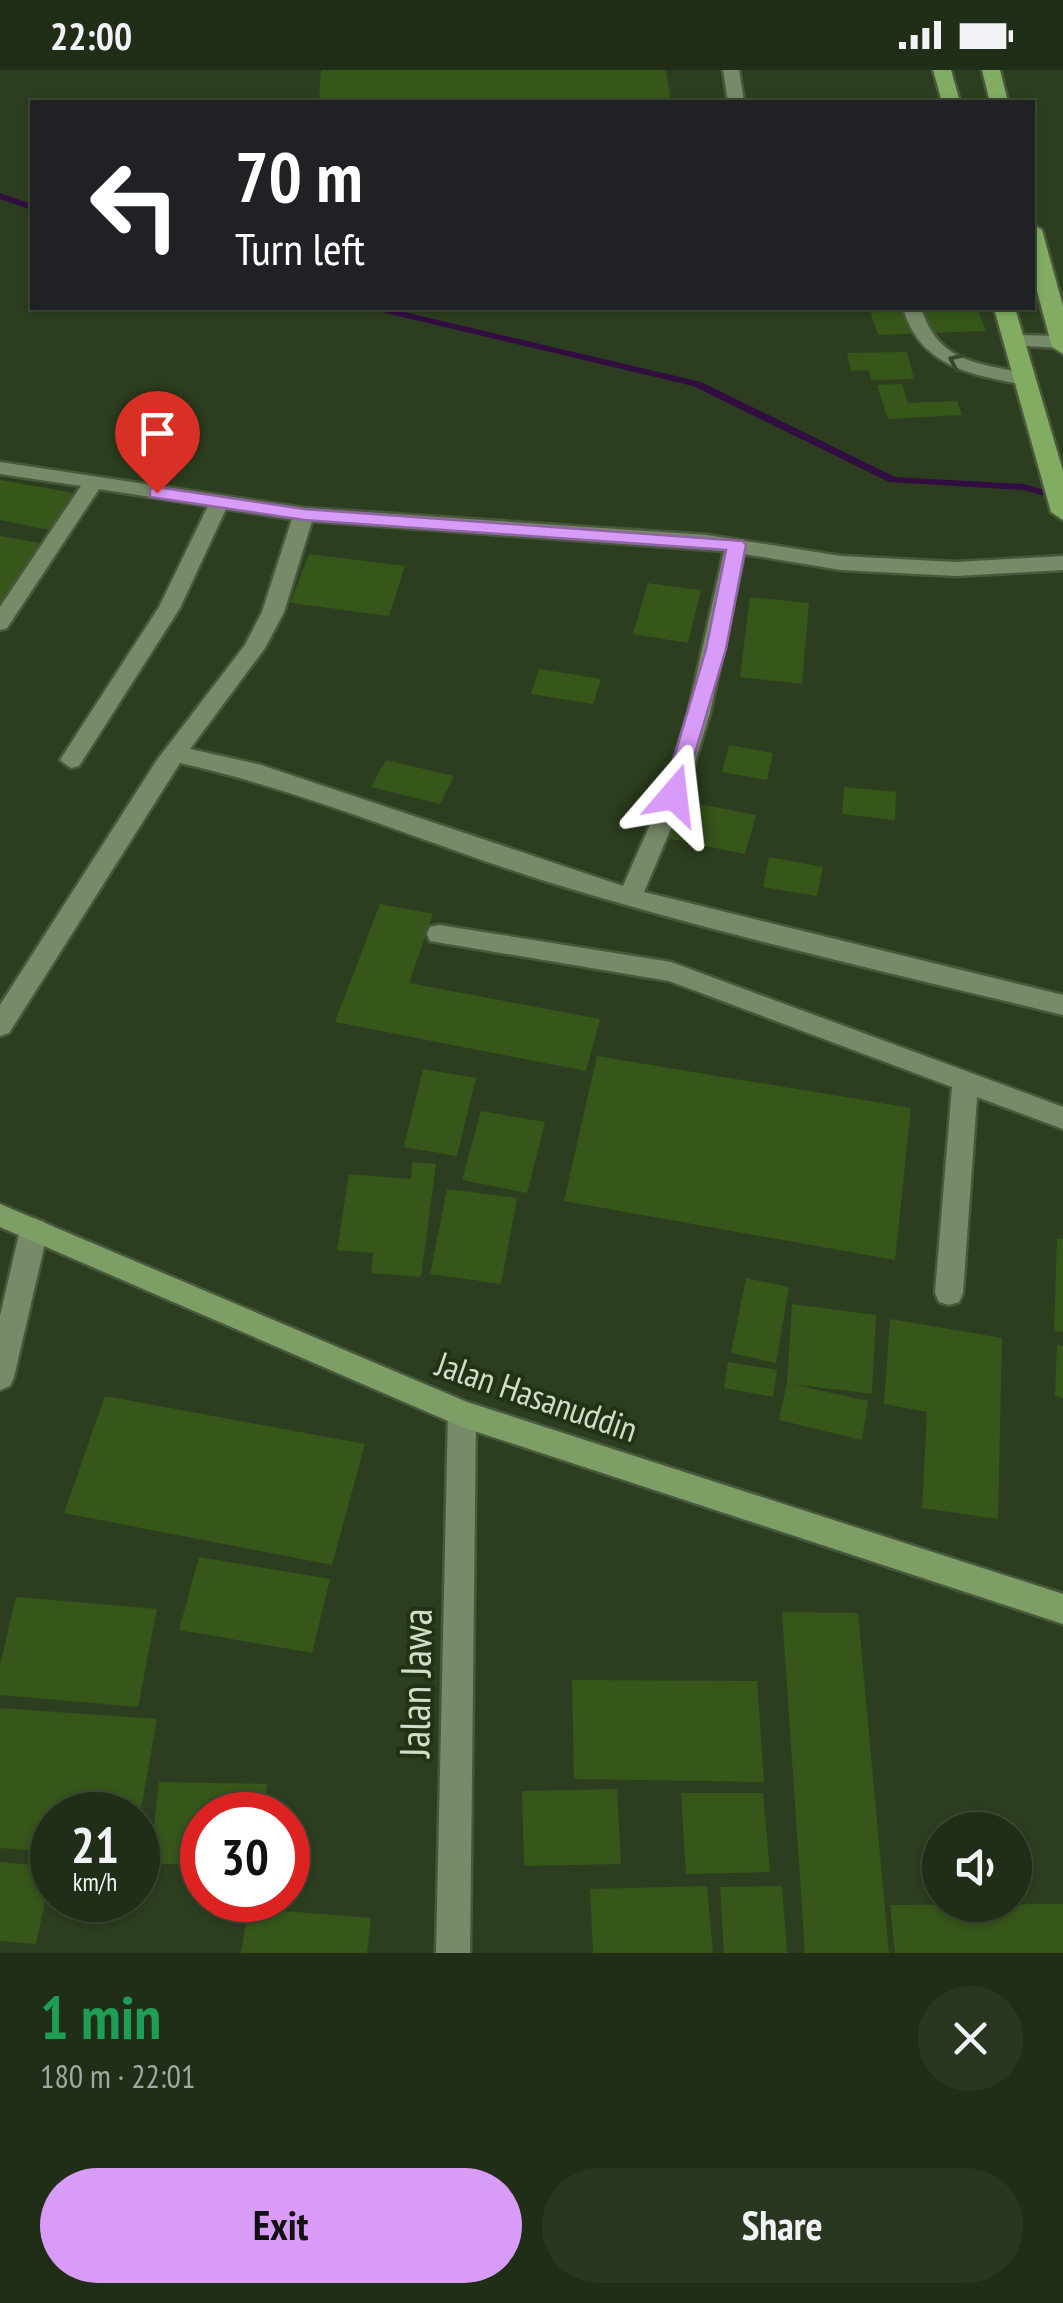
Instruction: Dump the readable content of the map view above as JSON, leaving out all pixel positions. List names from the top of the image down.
{
  "streets": {
    "main road": ["Jalan Hasanuddin"],
    "street": ["Jalan Jawa"]
  },
  "crossings": [
    ["Jalan Hasanuddin", "Jalan Jawa"]
  ],
  "page": {
    "status": "22:00",
    "turn": ["70 m", "Turn left"],
    "speed": "21 km/h",
    "limit": "30",
    "heading": ["1 min", "180 m · 22:01"],
    "buttons": ["Exit", "Share"]
  }
}
